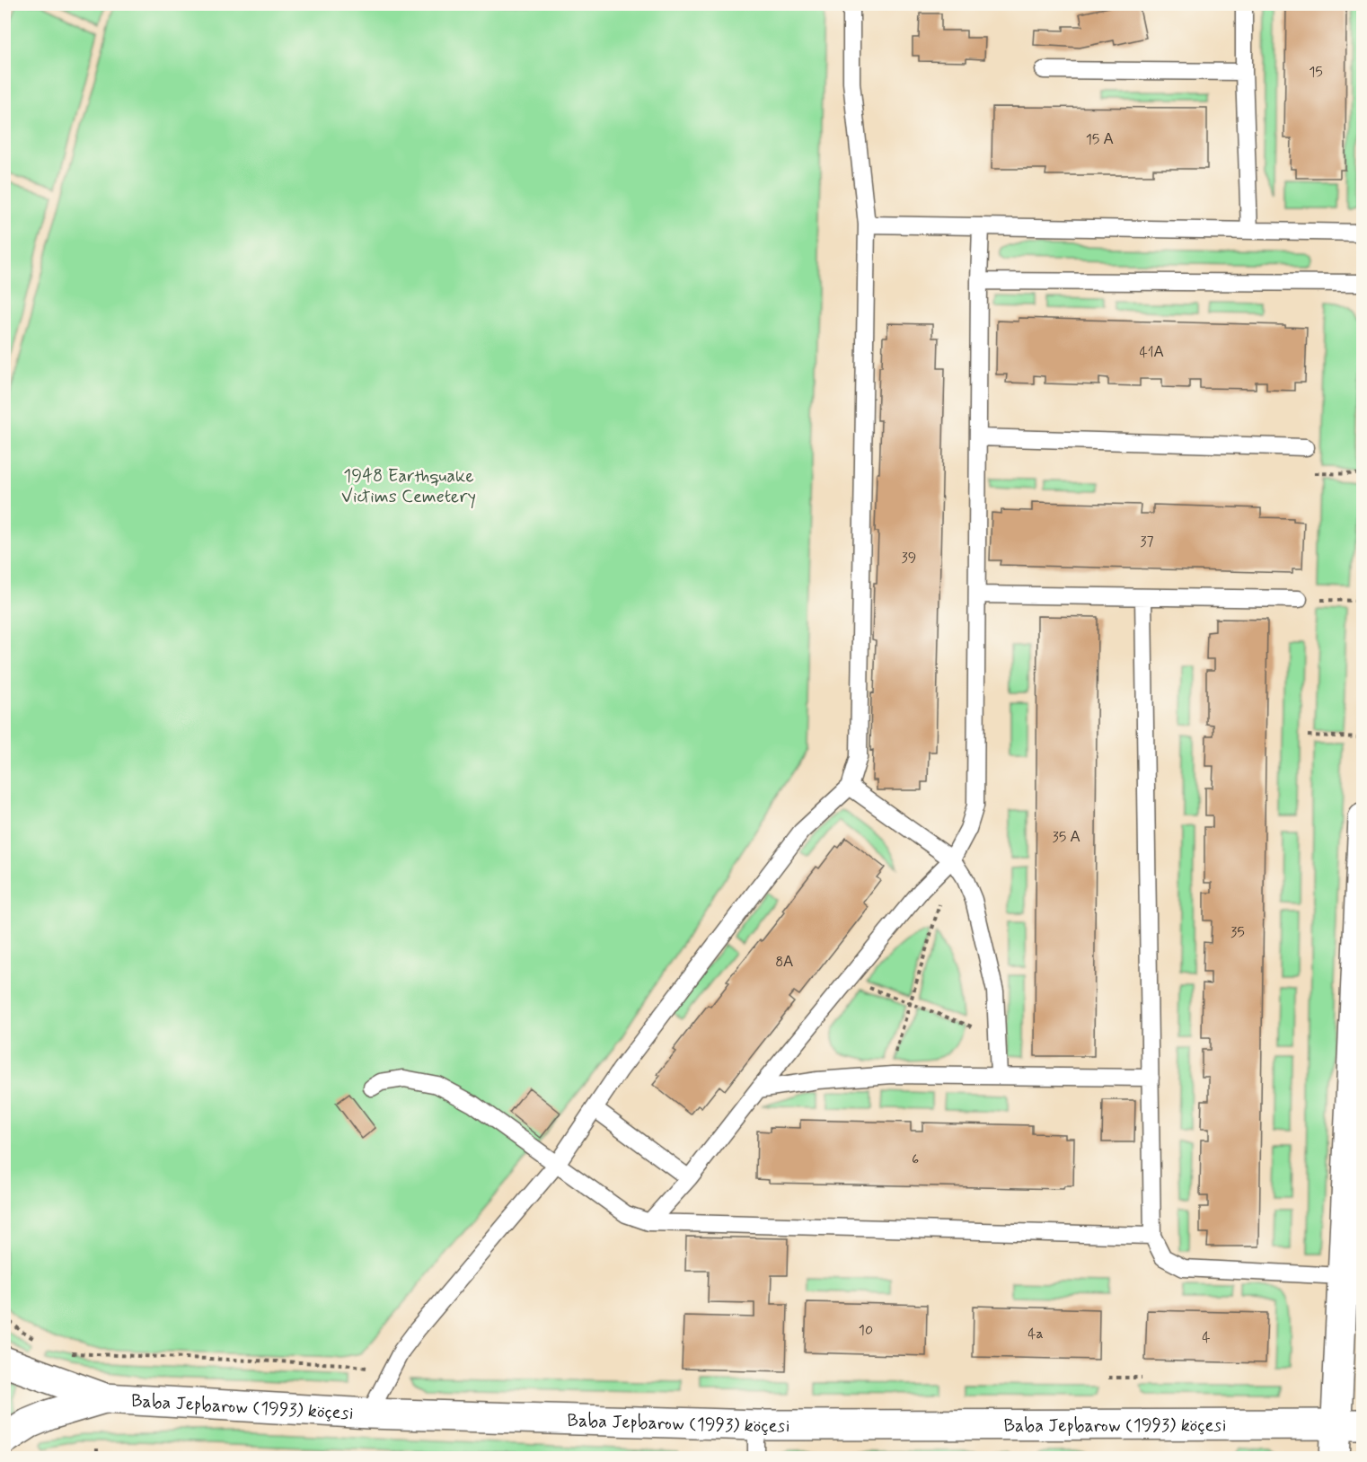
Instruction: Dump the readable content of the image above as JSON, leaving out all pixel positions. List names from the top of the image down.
{
  "streets": {
    "street": ["Baba Jepbarow (1993) köçesi"]
  },
  "parks": ["1948 Earthquake Victims Cemetery"],
  "house_numbers": [
    "15",
    "15 А",
    "41А",
    "37",
    "39",
    "35 А",
    "35",
    "8А",
    "6",
    "10",
    "4a",
    "4"
  ]
}
